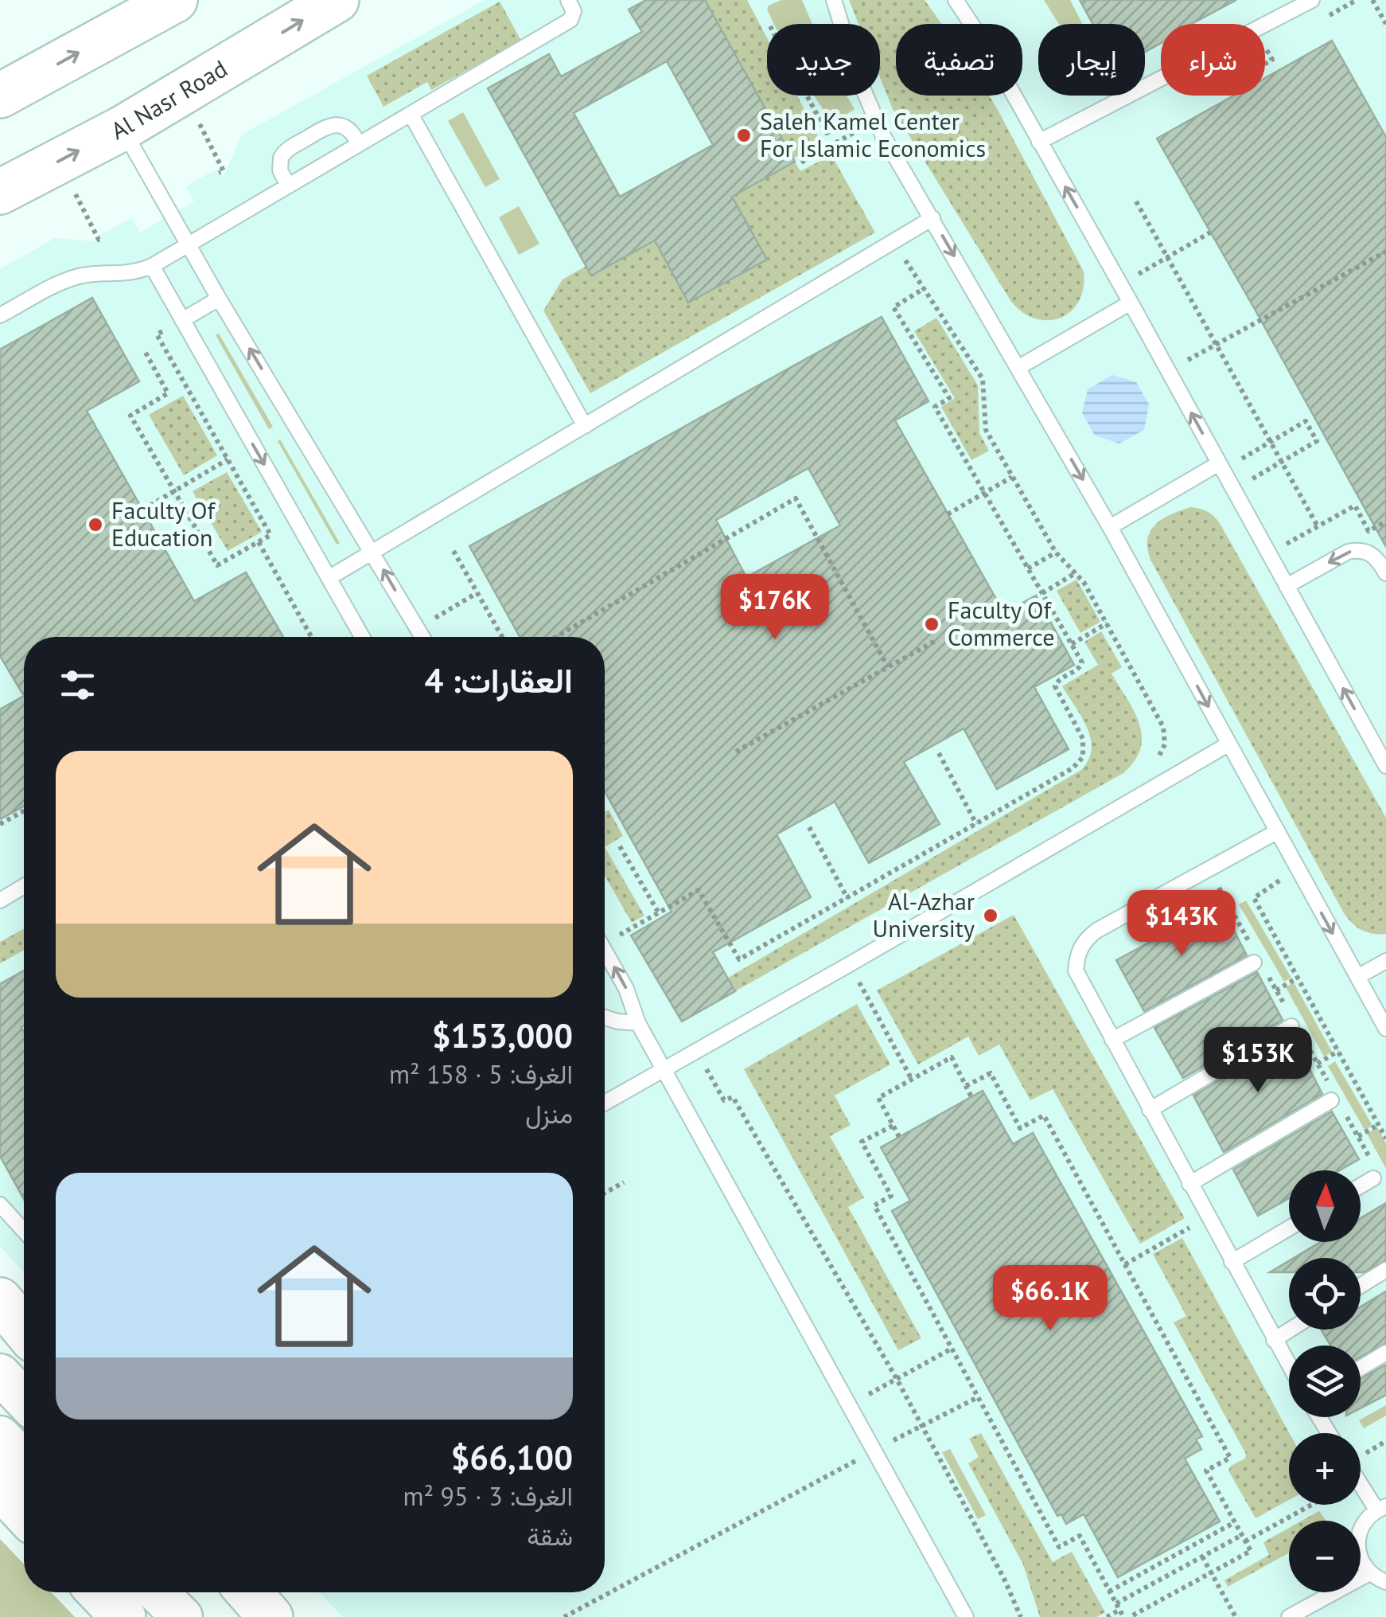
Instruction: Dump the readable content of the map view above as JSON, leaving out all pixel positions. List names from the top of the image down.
{
  "streets": {
    "main road": ["Al Nasr Road"]
  },
  "places": [
    "Saleh Kamel Center For Islamic Economics",
    "Faculty Of Education",
    "Faculty Of Commerce",
    "Al-Azhar University"
  ],
  "north": "top",
  "page": {
    "chip": [
      "شراء",
      "إيجار",
      "تصفية",
      "جديد"
    ],
    "price": [
      "$176K",
      "$143K",
      "$153K",
      "$66.1K"
    ],
    "heading": "العقارات: 4",
    "list": [
      {
        "name": "$153,000",
        "note": "الغرف: 5 · 158 m² · منزل"
      },
      {
        "name": "$66,100",
        "note": "الغرف: 3 · 95 m² · شقة"
      }
    ],
    "map_buttons": ["+", "−"]
  }
}
